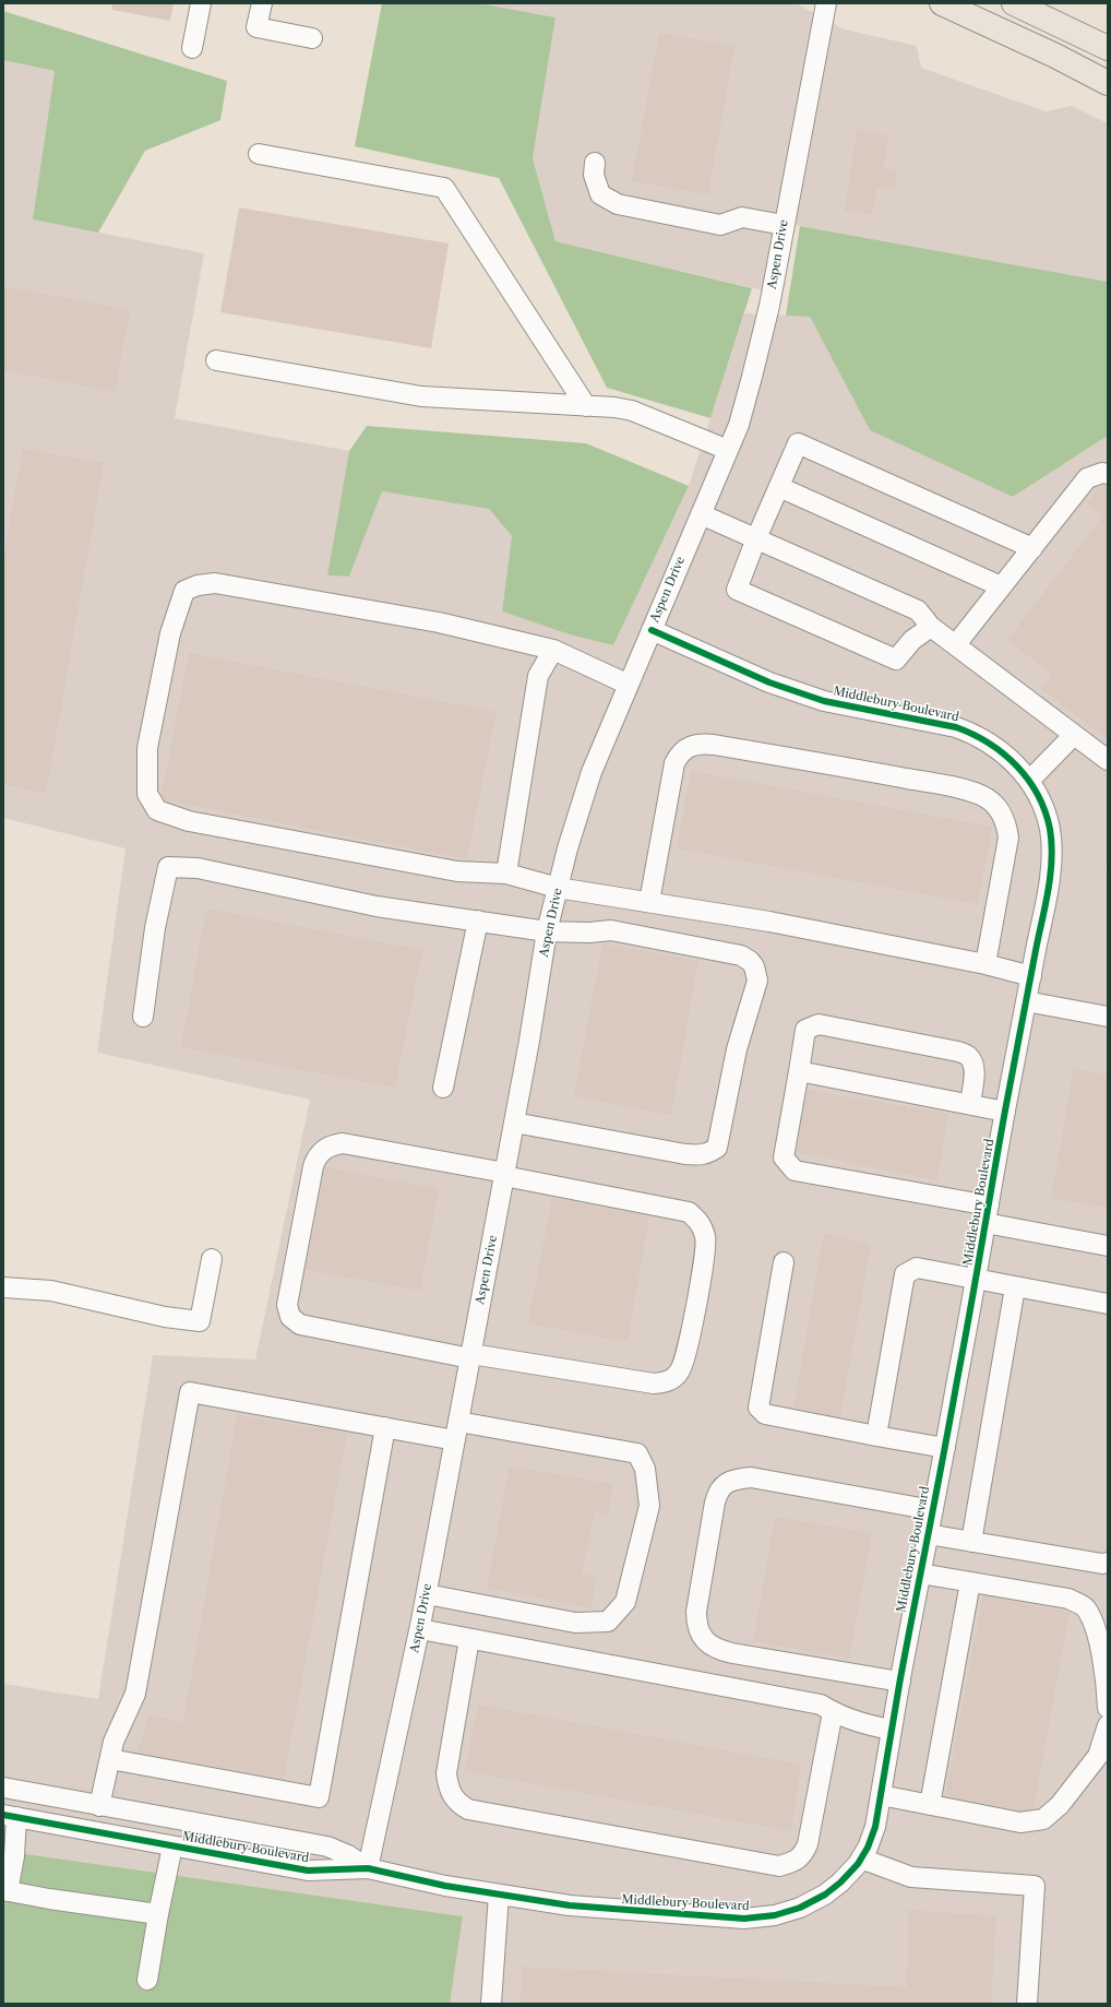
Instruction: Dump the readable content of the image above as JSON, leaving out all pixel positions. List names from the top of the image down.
{
  "streets": {
    "street": ["Aspen Drive", "Middlebury Boulevard"]
  },
  "crossings": [
    ["Aspen Drive", "Middlebury Boulevard"]
  ]
}
